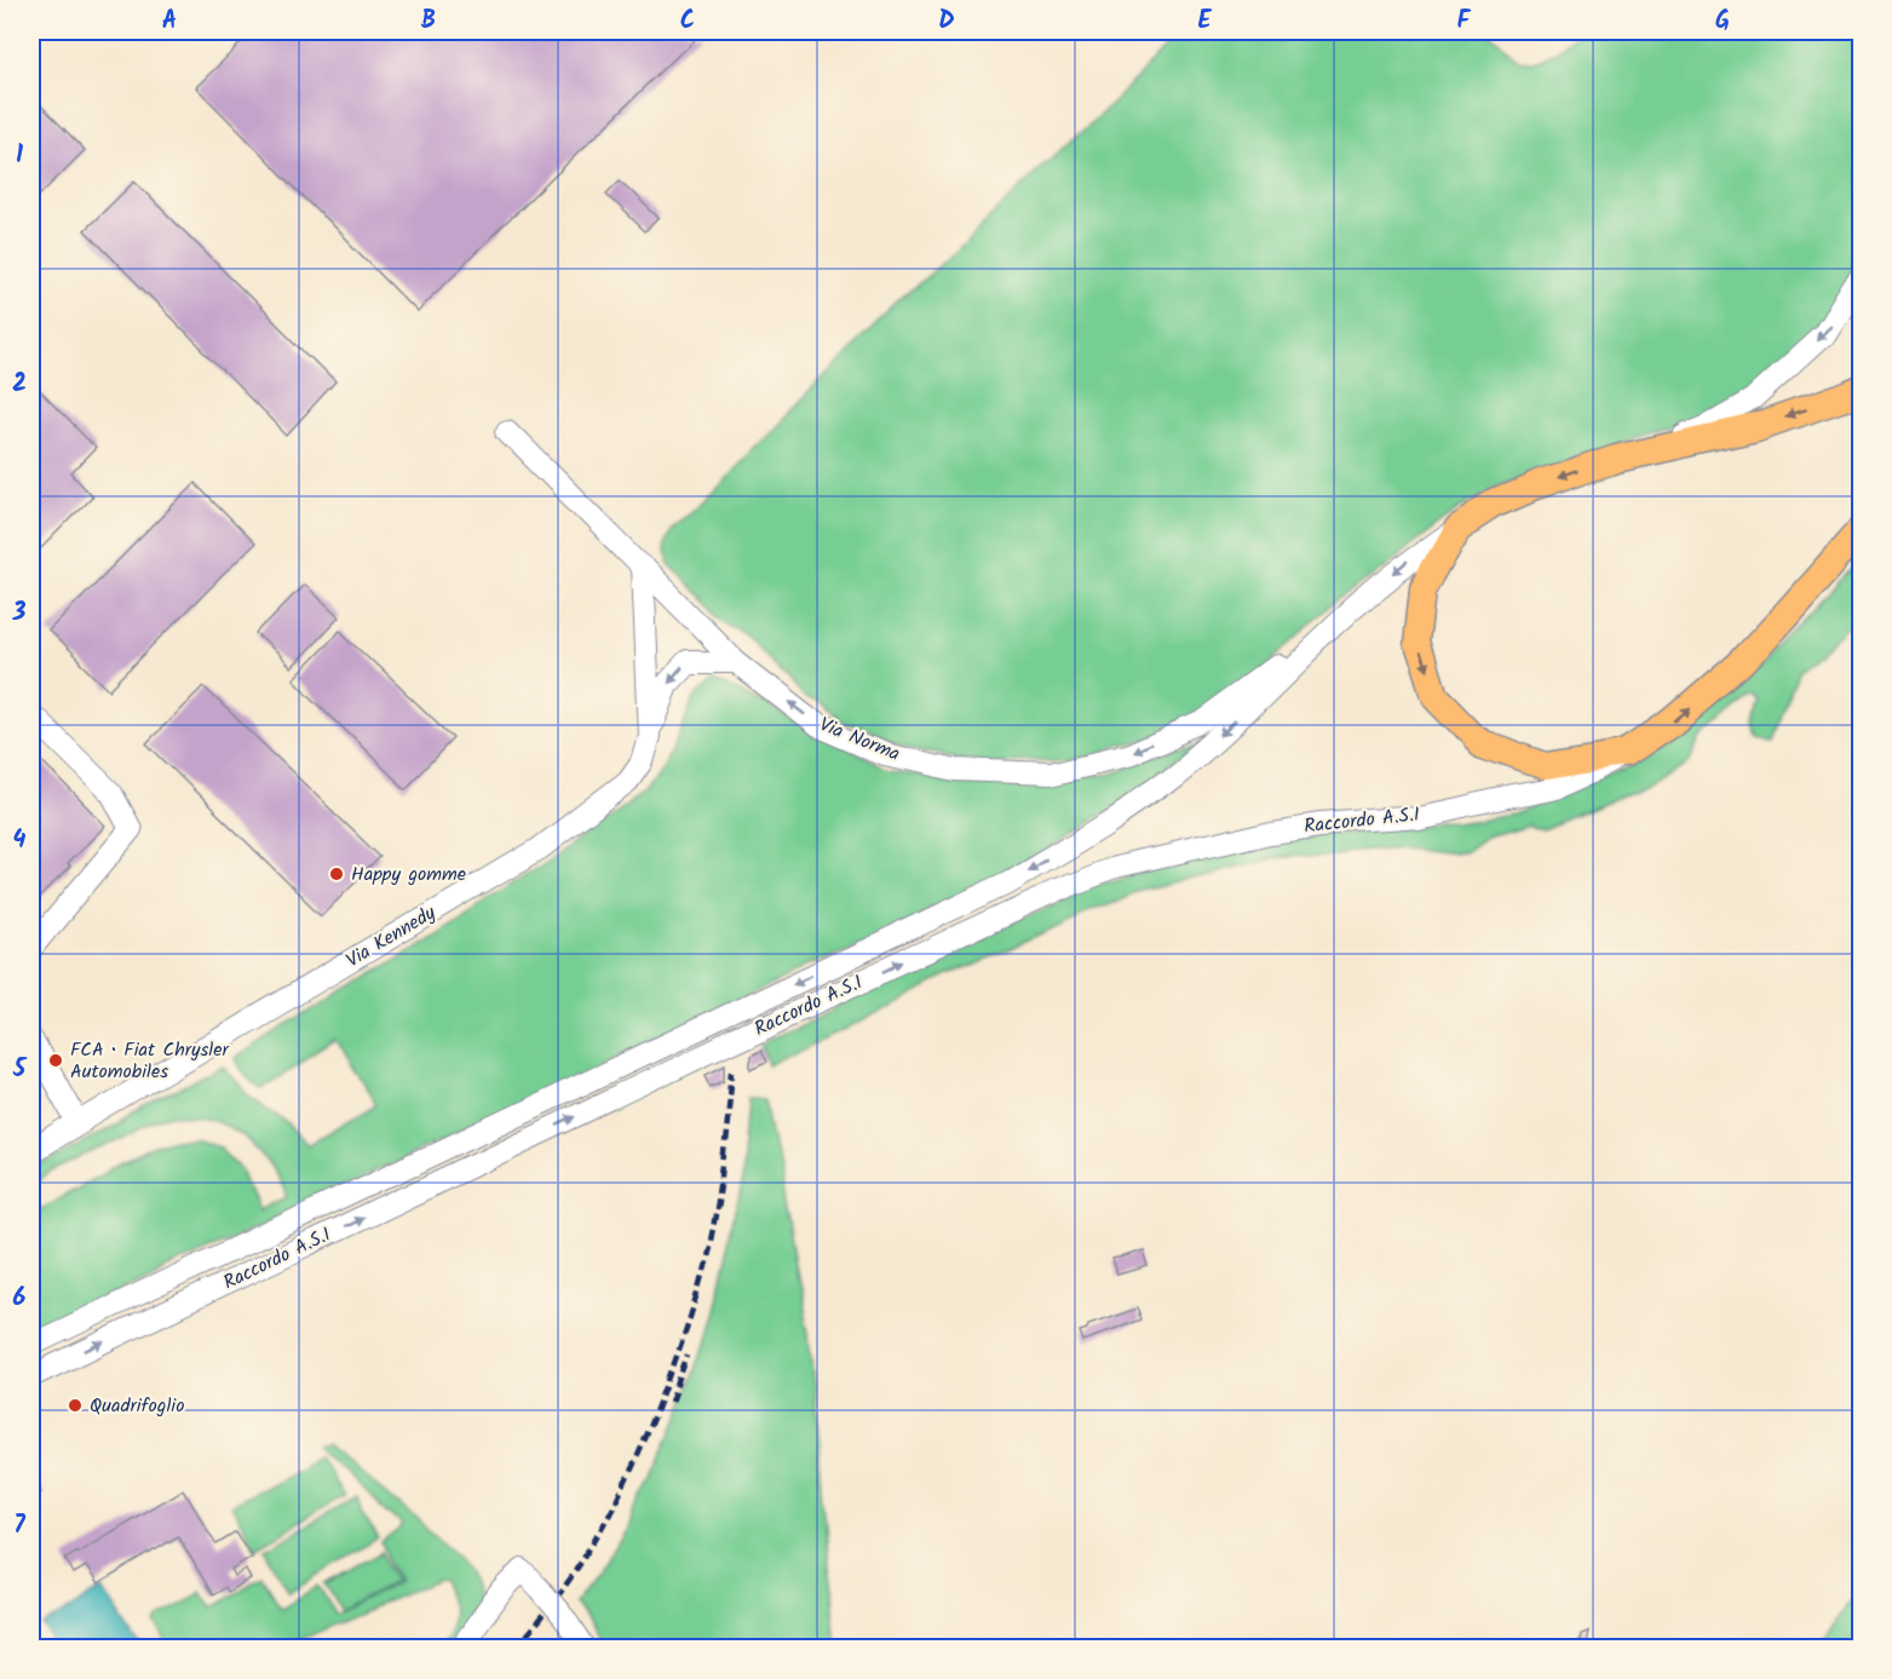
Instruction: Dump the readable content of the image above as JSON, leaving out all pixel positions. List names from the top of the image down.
{
  "streets": {
    "street": ["Via Norma", "Raccordo A.S.I", "Via Kennedy"]
  },
  "crossings": [
    ["Via Norma", "Raccordo A.S.I"],
    ["Via Norma", "Via Kennedy"]
  ],
  "one_way": ["Via Norma"],
  "places": ["Happy gomme", "FCA • Fiat Chrysler Automobiles", "Quadrifoglio"],
  "grid": {
    "columns": [
      "A",
      "B",
      "C",
      "D",
      "E",
      "F",
      "G"
    ],
    "rows": [
      "1",
      "2",
      "3",
      "4",
      "5",
      "6",
      "7"
    ]
  }
}
